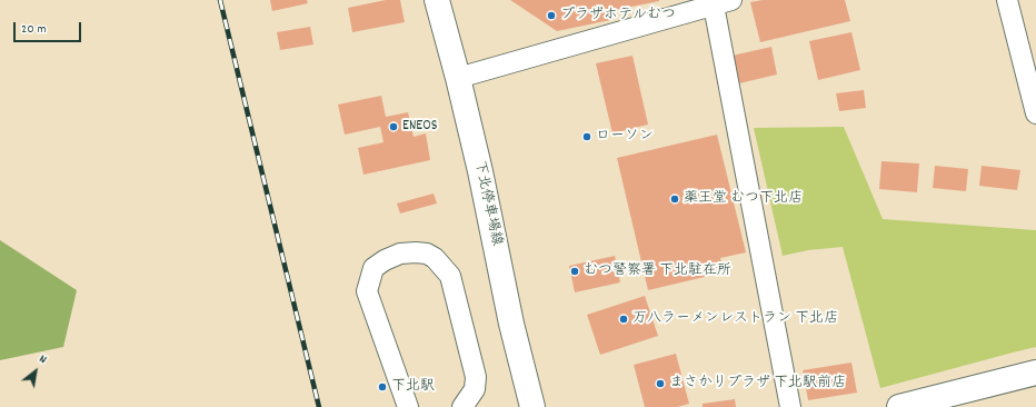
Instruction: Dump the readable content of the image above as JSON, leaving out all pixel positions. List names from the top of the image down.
{
  "streets": {
    "main road": ["下北停車場線"]
  },
  "places": [
    "プラザホテルむつ",
    "ENEOS",
    "ローソン",
    "薬王堂 むつ下北店",
    "むつ警察署 下北駐在所",
    "万八ラーメンレストラン 下北店",
    "まさかりプラザ 下北駅前店",
    "下北駅"
  ],
  "scale_bar": "20 m",
  "north": "top right"
}
